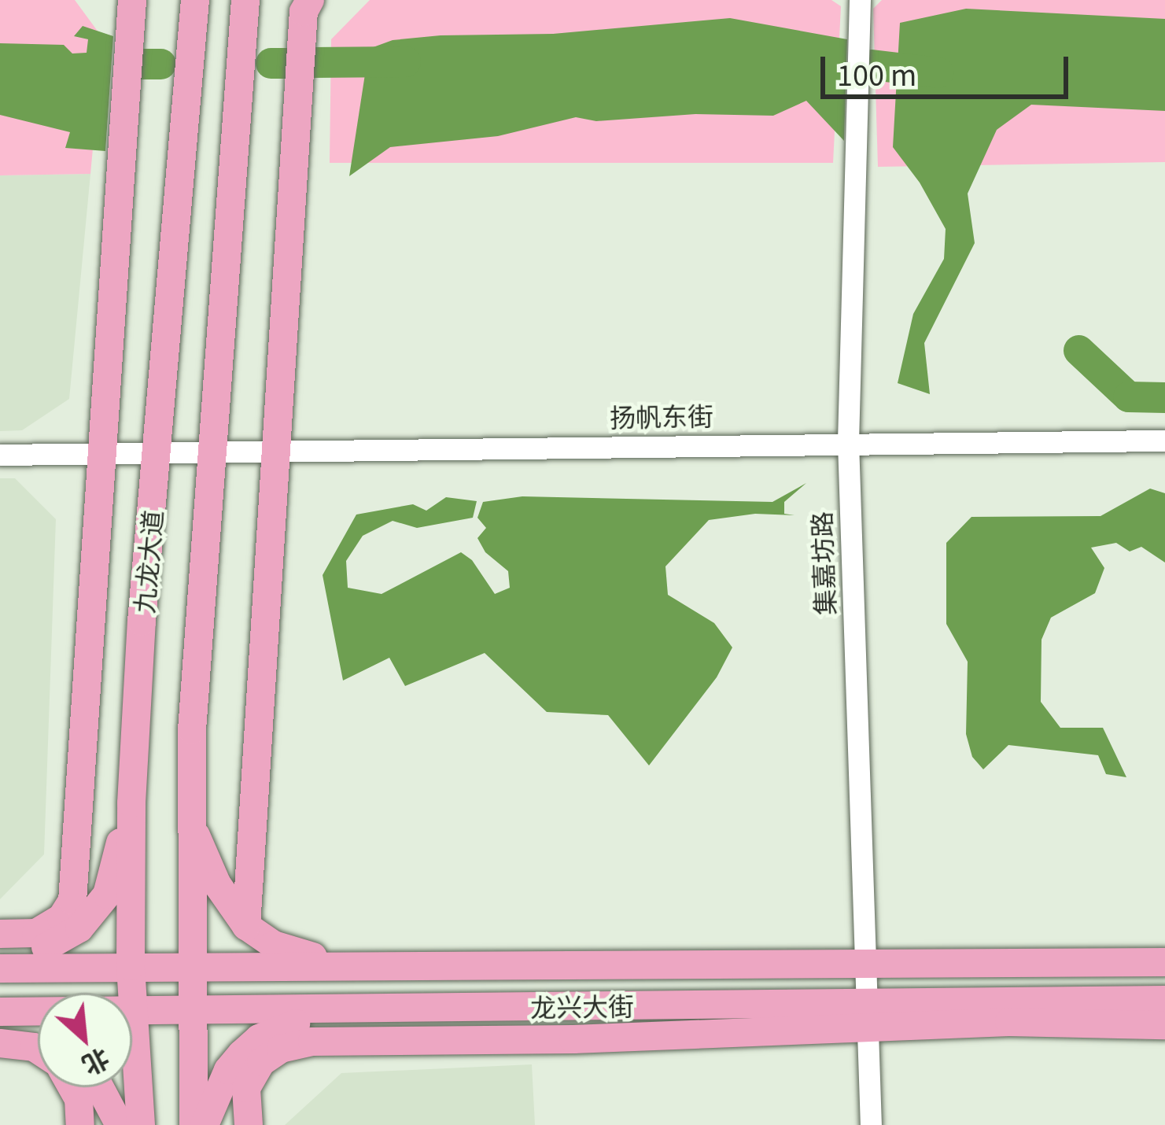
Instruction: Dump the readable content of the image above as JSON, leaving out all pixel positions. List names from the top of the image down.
{
  "streets": {
    "main road": ["九龙大道", "龙兴大街"],
    "street": ["扬帆东街", "集嘉坊路"]
  },
  "crossings": [
    ["扬帆东街", "九龙大道"],
    ["扬帆东街", "集嘉坊路"],
    ["九龙大道", "龙兴大街"],
    ["集嘉坊路", "龙兴大街"]
  ],
  "scale_bar": "100 m",
  "north": "bottom right"
}
